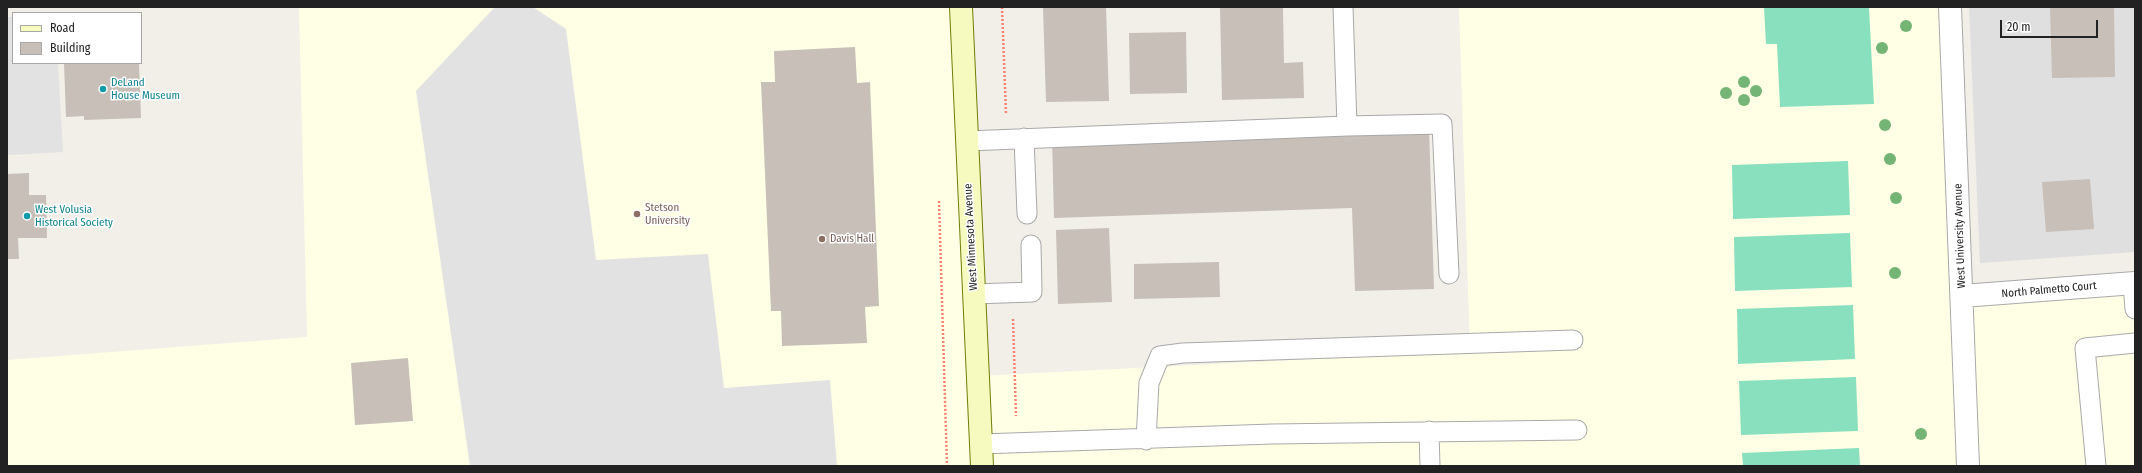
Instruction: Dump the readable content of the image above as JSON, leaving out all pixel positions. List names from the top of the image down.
{
  "streets": {
    "street": ["West University Avenue", "West Minnesota Avenue", "North Palmetto Court"]
  },
  "crossings": [
    ["West University Avenue", "North Palmetto Court"]
  ],
  "places": [
    "DeLand House Museum",
    "Stetson University",
    "West Volusia Historical Society",
    "Davis Hall"
  ],
  "legend": ["Road", "Building"],
  "scale_bar": "20 m"
}
